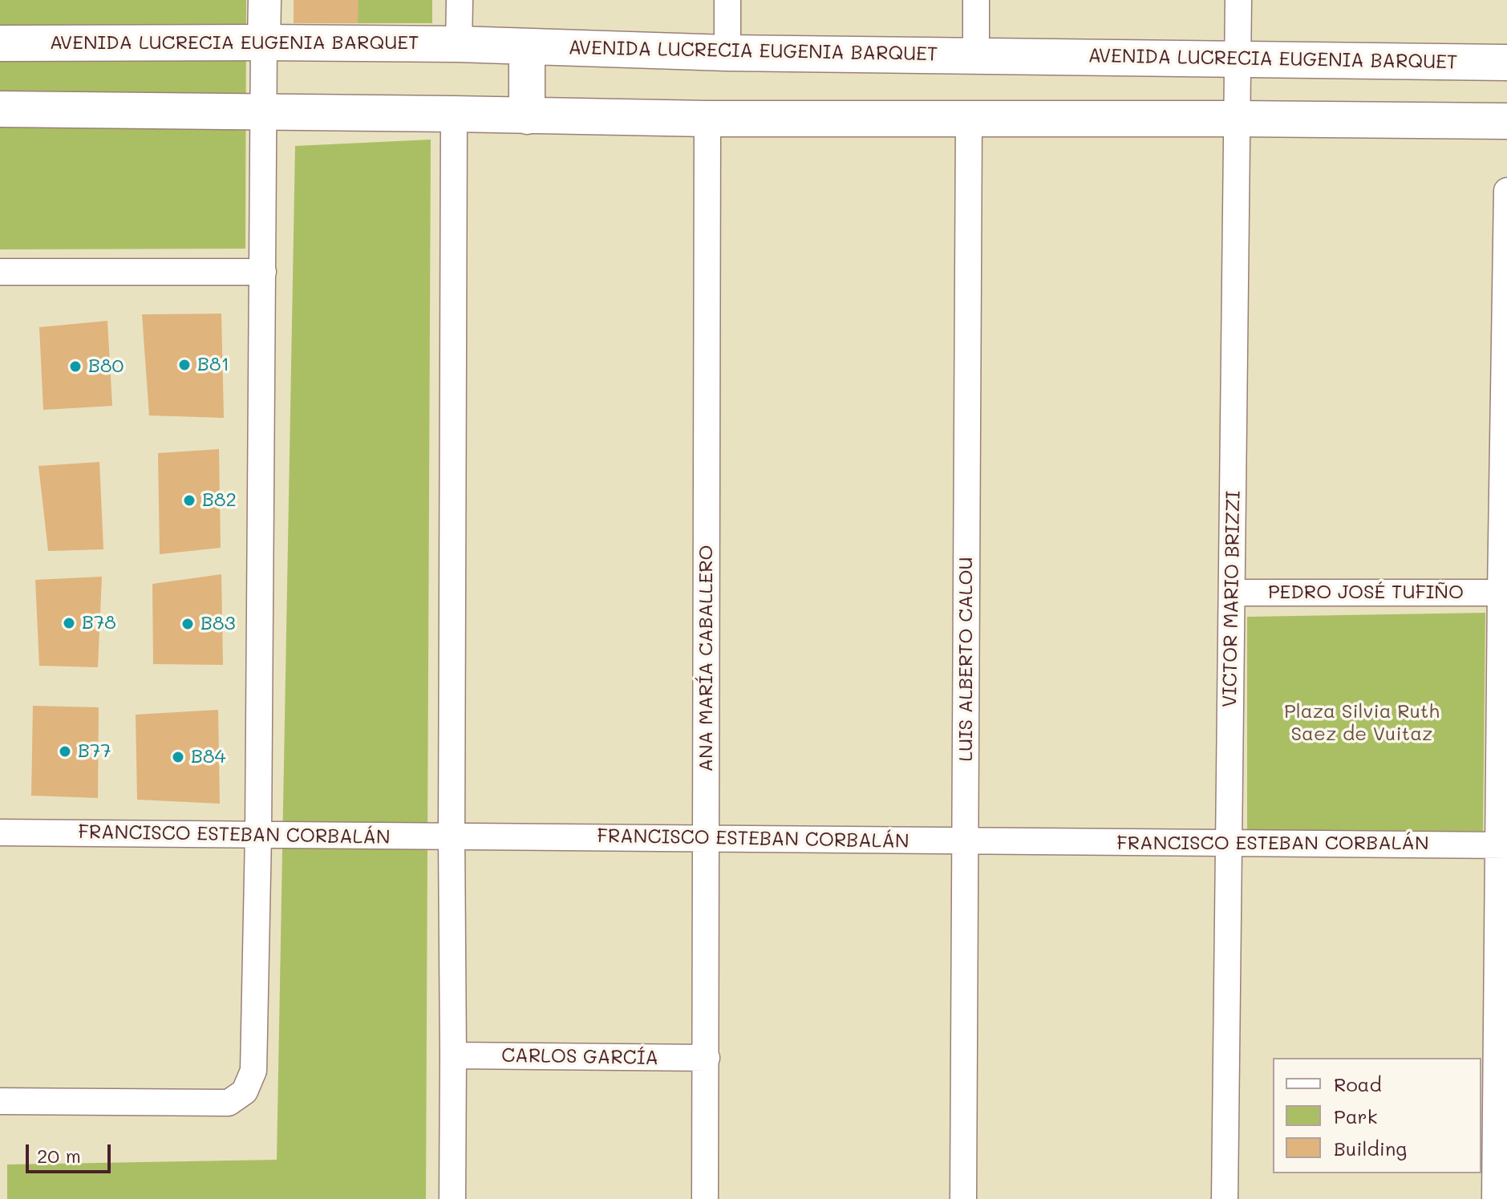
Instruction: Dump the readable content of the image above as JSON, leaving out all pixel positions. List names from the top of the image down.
{
  "streets": {
    "main road": ["AVENIDA LUCRECIA EUGENIA BARQUET"],
    "street": [
      "PEDRO JOSÉ TUFIÑO",
      "VICTOR MARIO BRIZZI",
      "ANA MARÍA CABALLERO",
      "LUIS ALBERTO CALOU",
      "FRANCISCO ESTEBAN CORBALÁN",
      "CARLOS GARCÍA"
    ]
  },
  "crossings": [
    ["AVENIDA LUCRECIA EUGENIA BARQUET", "VICTOR MARIO BRIZZI"],
    ["PEDRO JOSÉ TUFIÑO", "VICTOR MARIO BRIZZI"],
    ["VICTOR MARIO BRIZZI", "FRANCISCO ESTEBAN CORBALÁN"],
    ["ANA MARÍA CABALLERO", "FRANCISCO ESTEBAN CORBALÁN"],
    ["ANA MARÍA CABALLERO", "CARLOS GARCÍA"],
    ["LUIS ALBERTO CALOU", "FRANCISCO ESTEBAN CORBALÁN"]
  ],
  "parks": ["Plaza Silvia Ruth Saez de Vuitaz"],
  "places": [
    "B81",
    "B80",
    "B82",
    "B78",
    "B83",
    "B77",
    "B84"
  ],
  "legend": ["Road", "Park", "Building"],
  "scale_bar": "20 m"
}
